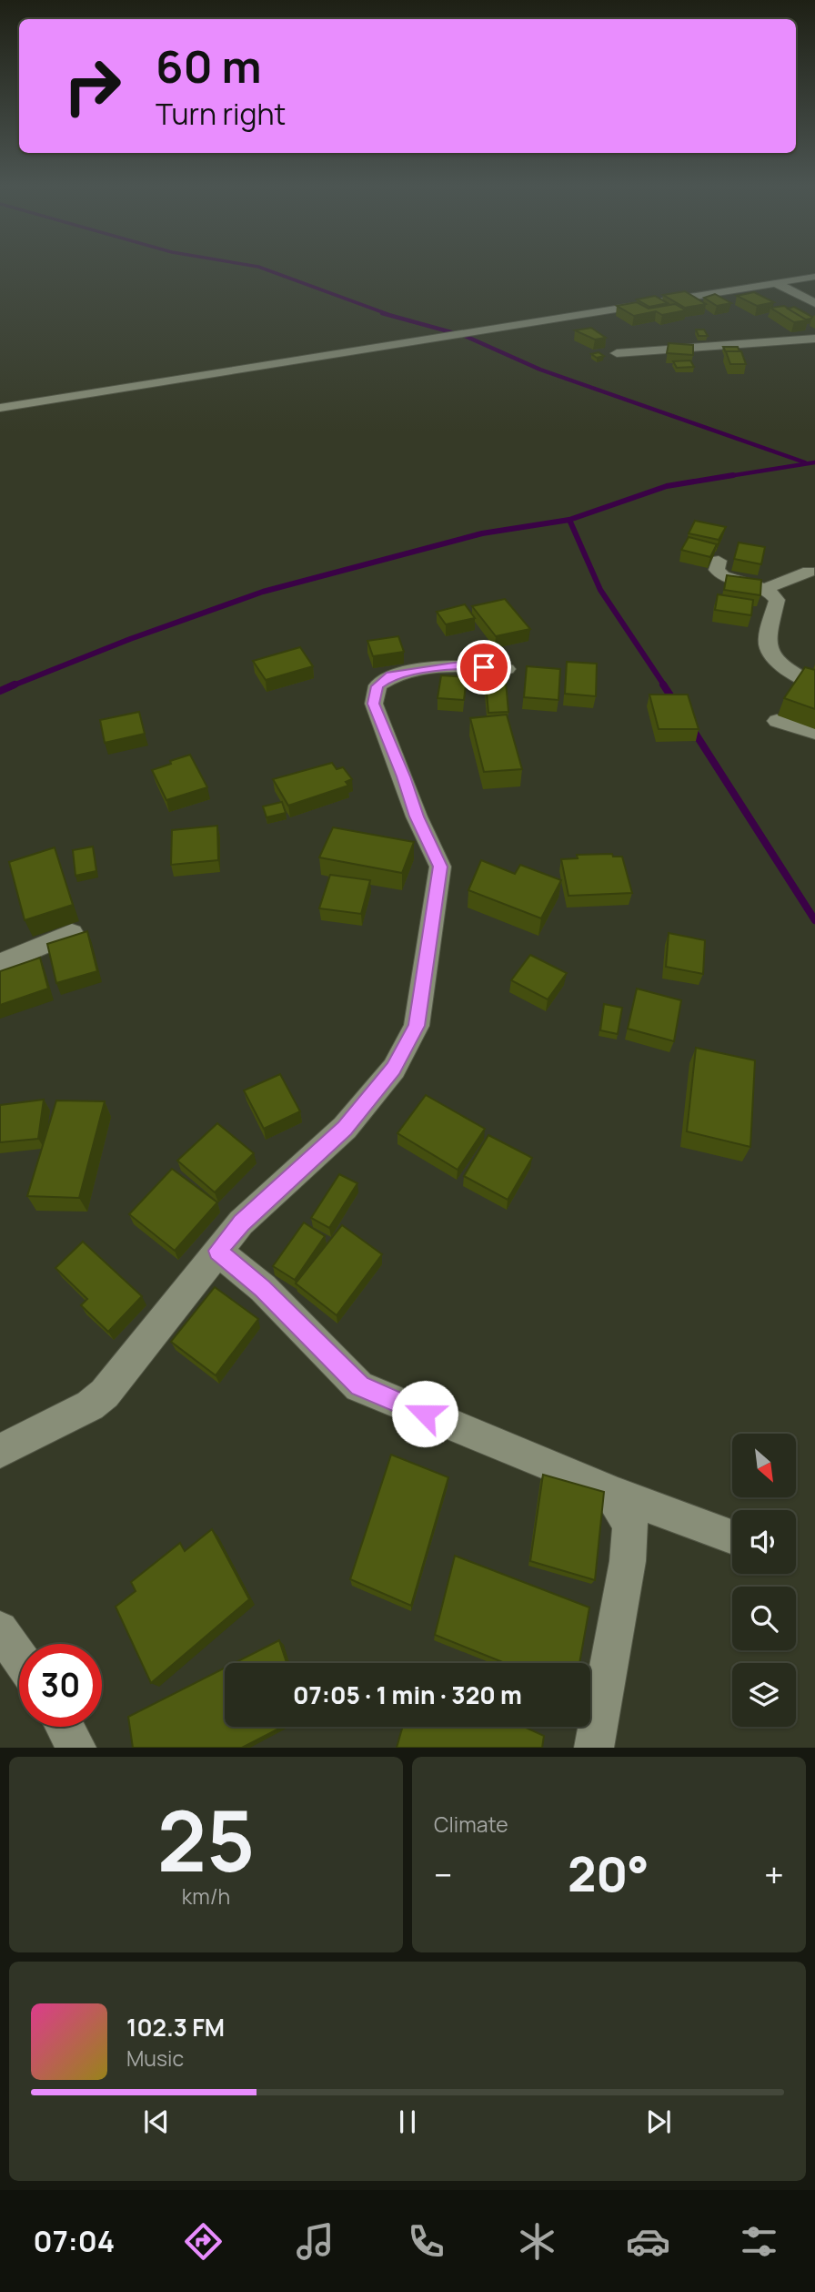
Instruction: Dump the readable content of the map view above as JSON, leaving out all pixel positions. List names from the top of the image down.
{
  "north": "bottom right",
  "page": {
    "turn": ["60 m", "Turn right"],
    "limit": "30",
    "trip": "07:05 · 1 min · 320 m",
    "tile": [
      ["25", "km/h"],
      "Climate"
    ],
    "heat": ["−", "20°", "+"],
    "song": ["102.3 FM", "Music"],
    "tabs": "07:04"
  }
}
